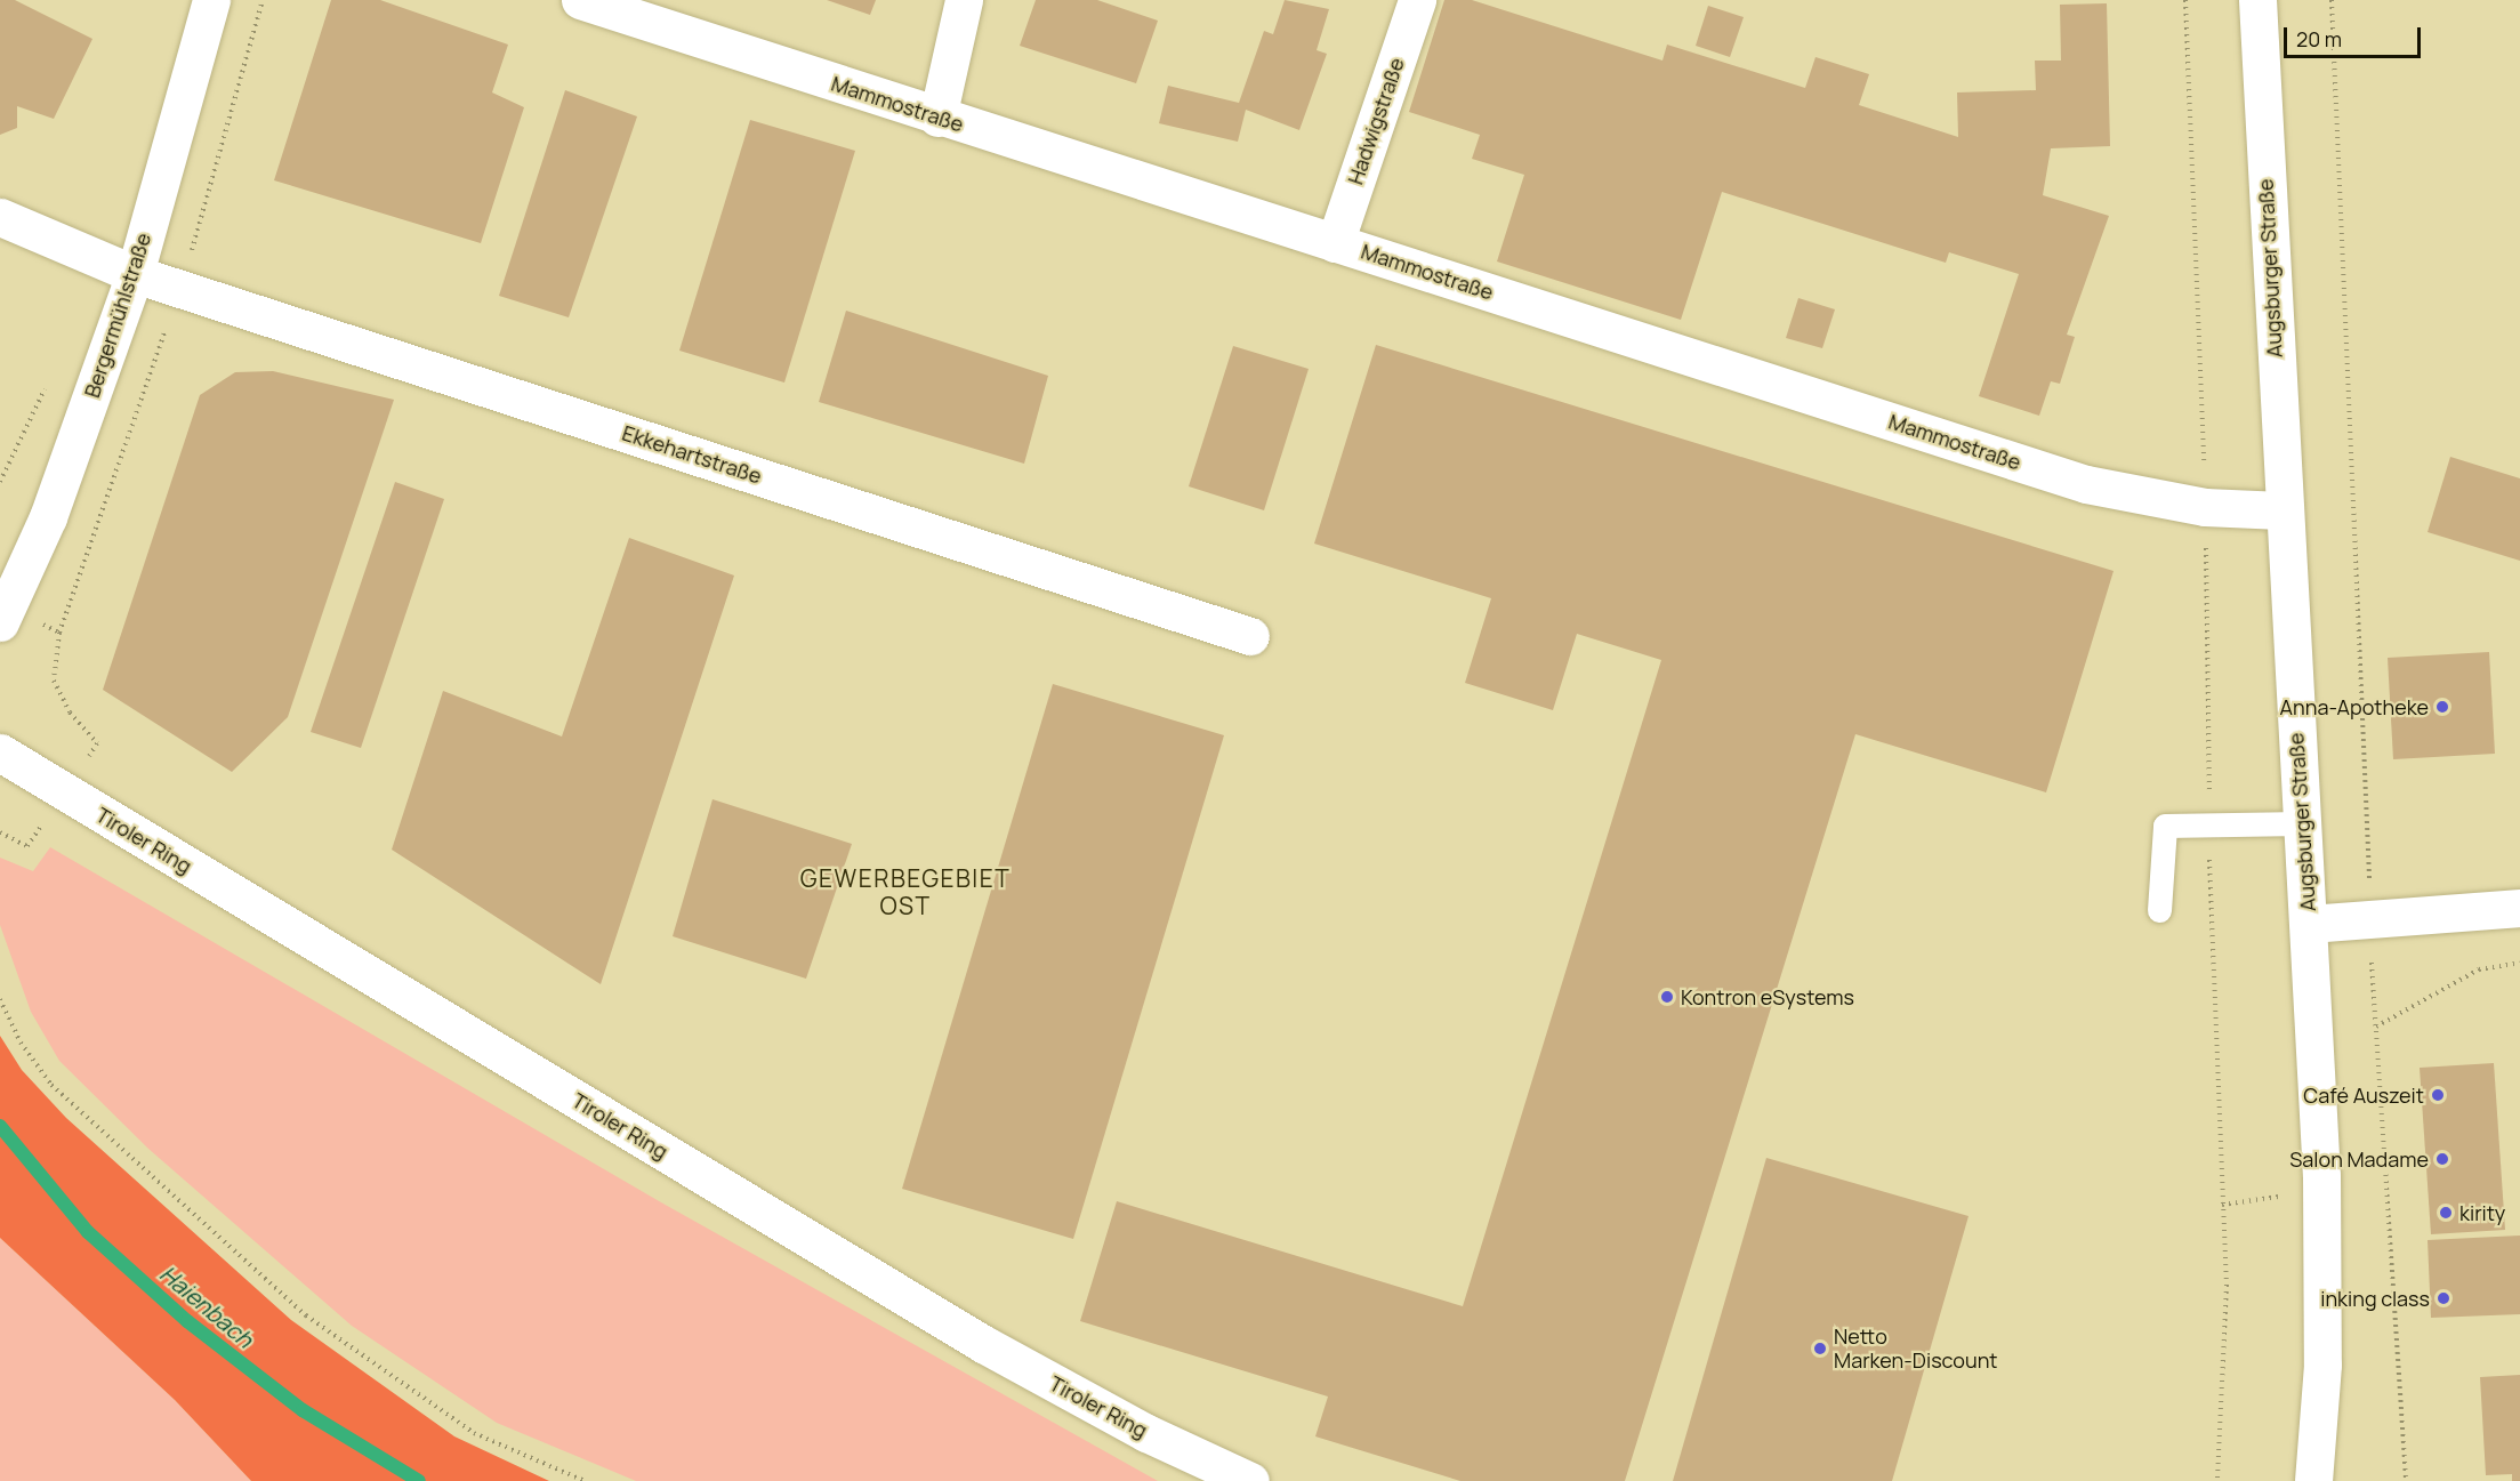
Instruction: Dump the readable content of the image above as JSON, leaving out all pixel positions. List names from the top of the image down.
{
  "streets": {
    "street": [
      "Mammostraße",
      "Hadwigstraße",
      "Augsburger Straße",
      "Bergermühlstraße",
      "Ekkehartstraße",
      "Tiroler Ring"
    ]
  },
  "crossings": [
    ["Mammostraße", "Hadwigstraße"],
    ["Mammostraße", "Augsburger Straße"],
    ["Bergermühlstraße", "Ekkehartstraße"]
  ],
  "districts": ["GEWERBEGEBIET OST"],
  "water": ["Haienbach"],
  "places": [
    "Anna-Apotheke",
    "Kontron eSystems",
    "Café Auszeit",
    "Salon Madame",
    "kirity",
    "inking class",
    "Netto Marken-Discount"
  ],
  "scale_bar": "20 m"
}
